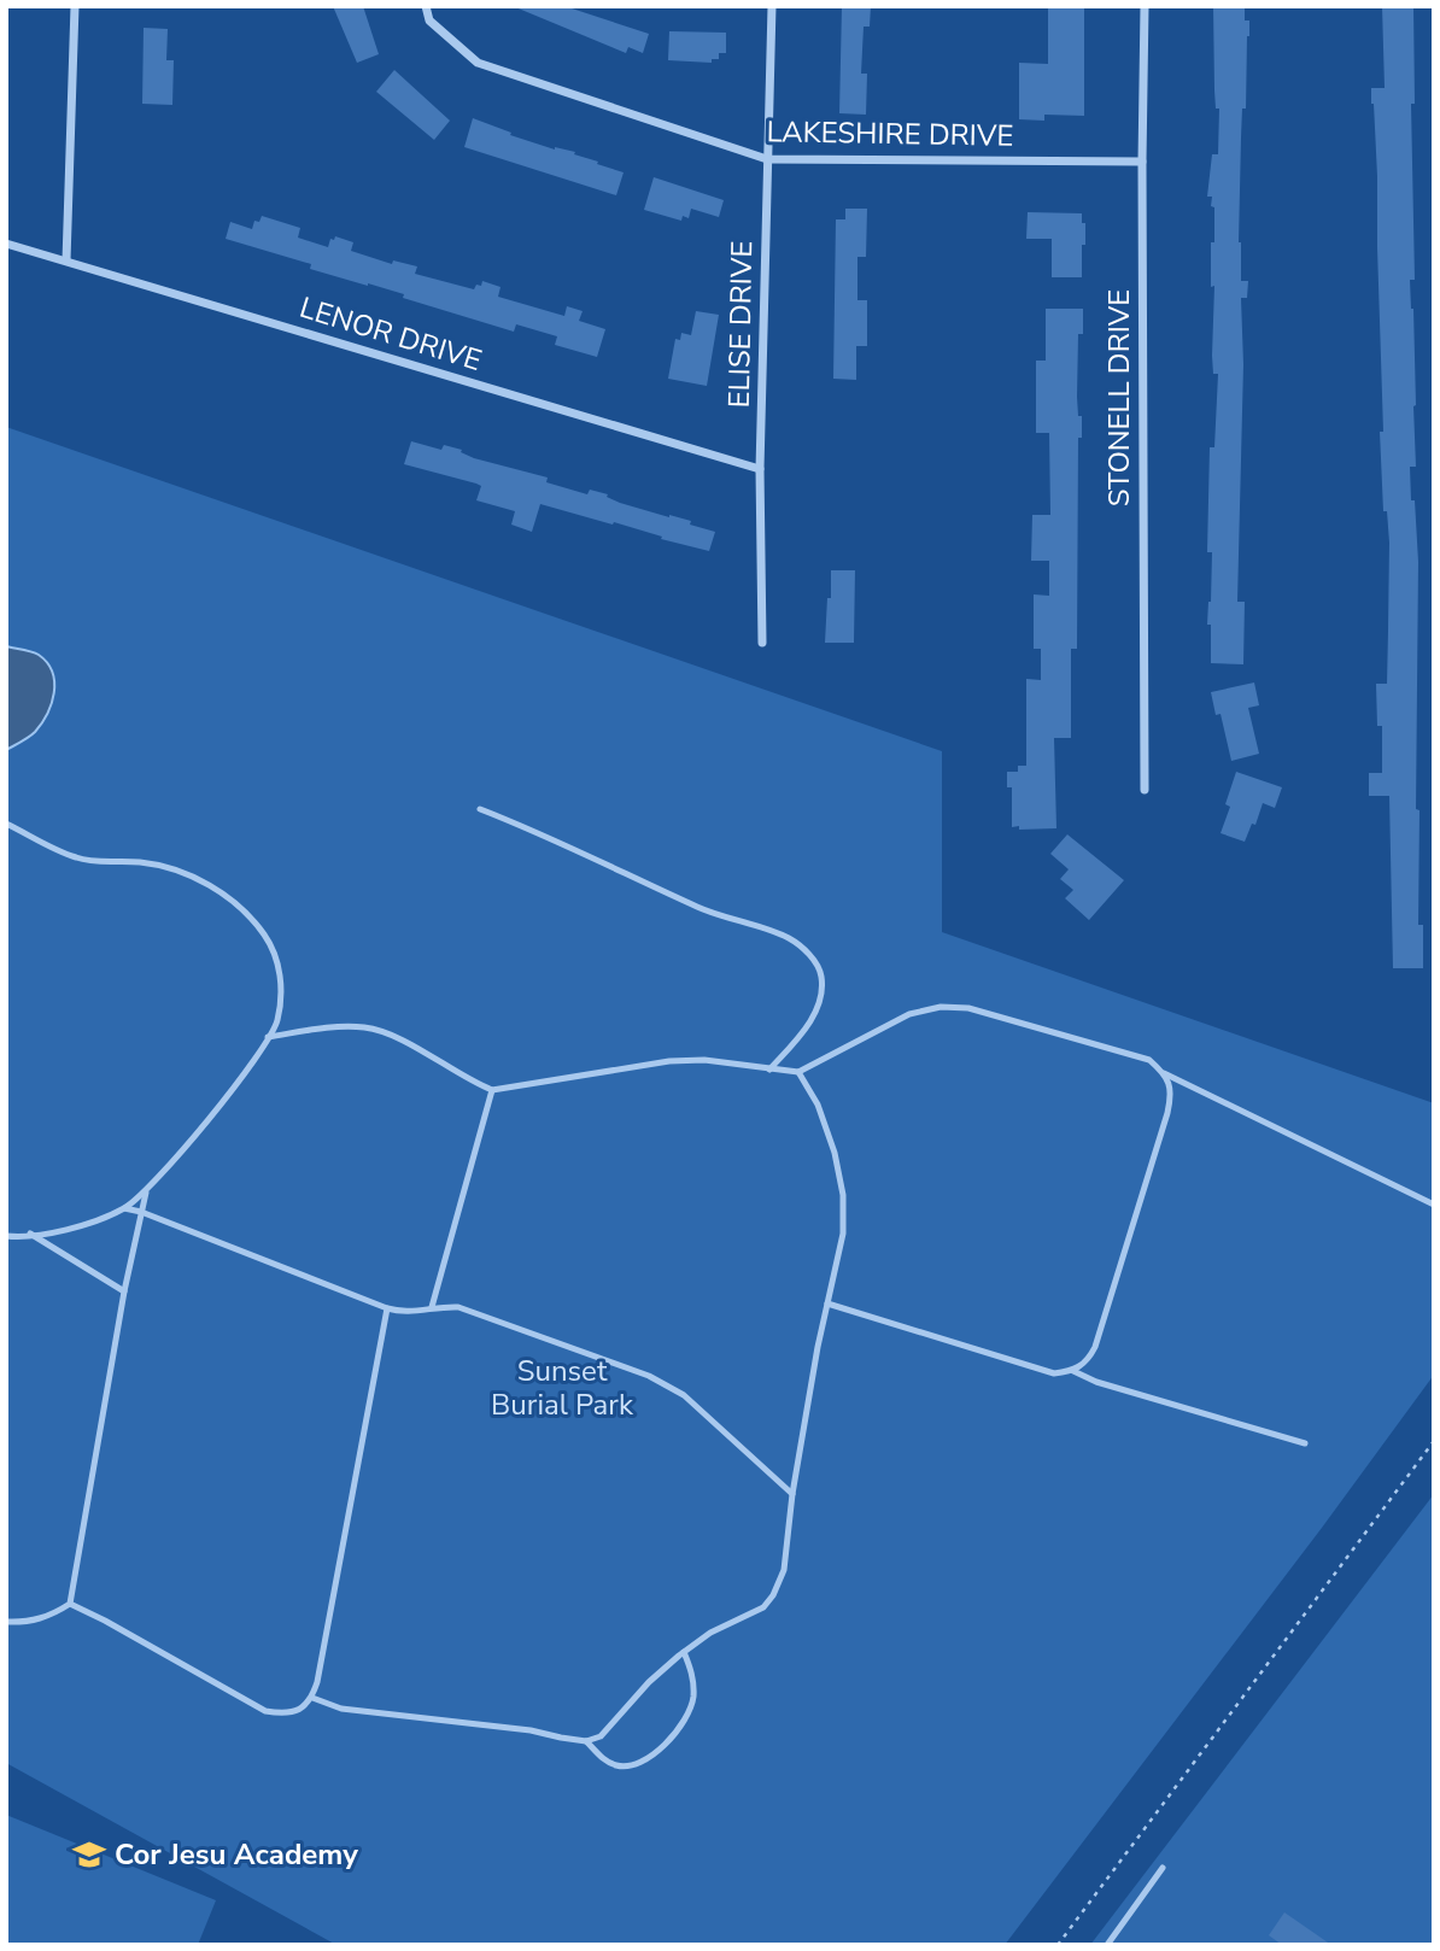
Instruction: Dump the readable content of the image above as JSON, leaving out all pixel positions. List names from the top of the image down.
{
  "streets": {
    "street": [
      "LAKESHIRE DRIVE",
      "ELISE DRIVE",
      "LENOR DRIVE",
      "STONELL DRIVE"
    ]
  },
  "crossings": [
    ["LAKESHIRE DRIVE", "ELISE DRIVE"],
    ["LAKESHIRE DRIVE", "STONELL DRIVE"],
    ["ELISE DRIVE", "LENOR DRIVE"]
  ],
  "parks": ["Sunset Burial Park"],
  "places": {
    "school or university": ["Cor Jesu Academy"]
  }
}
